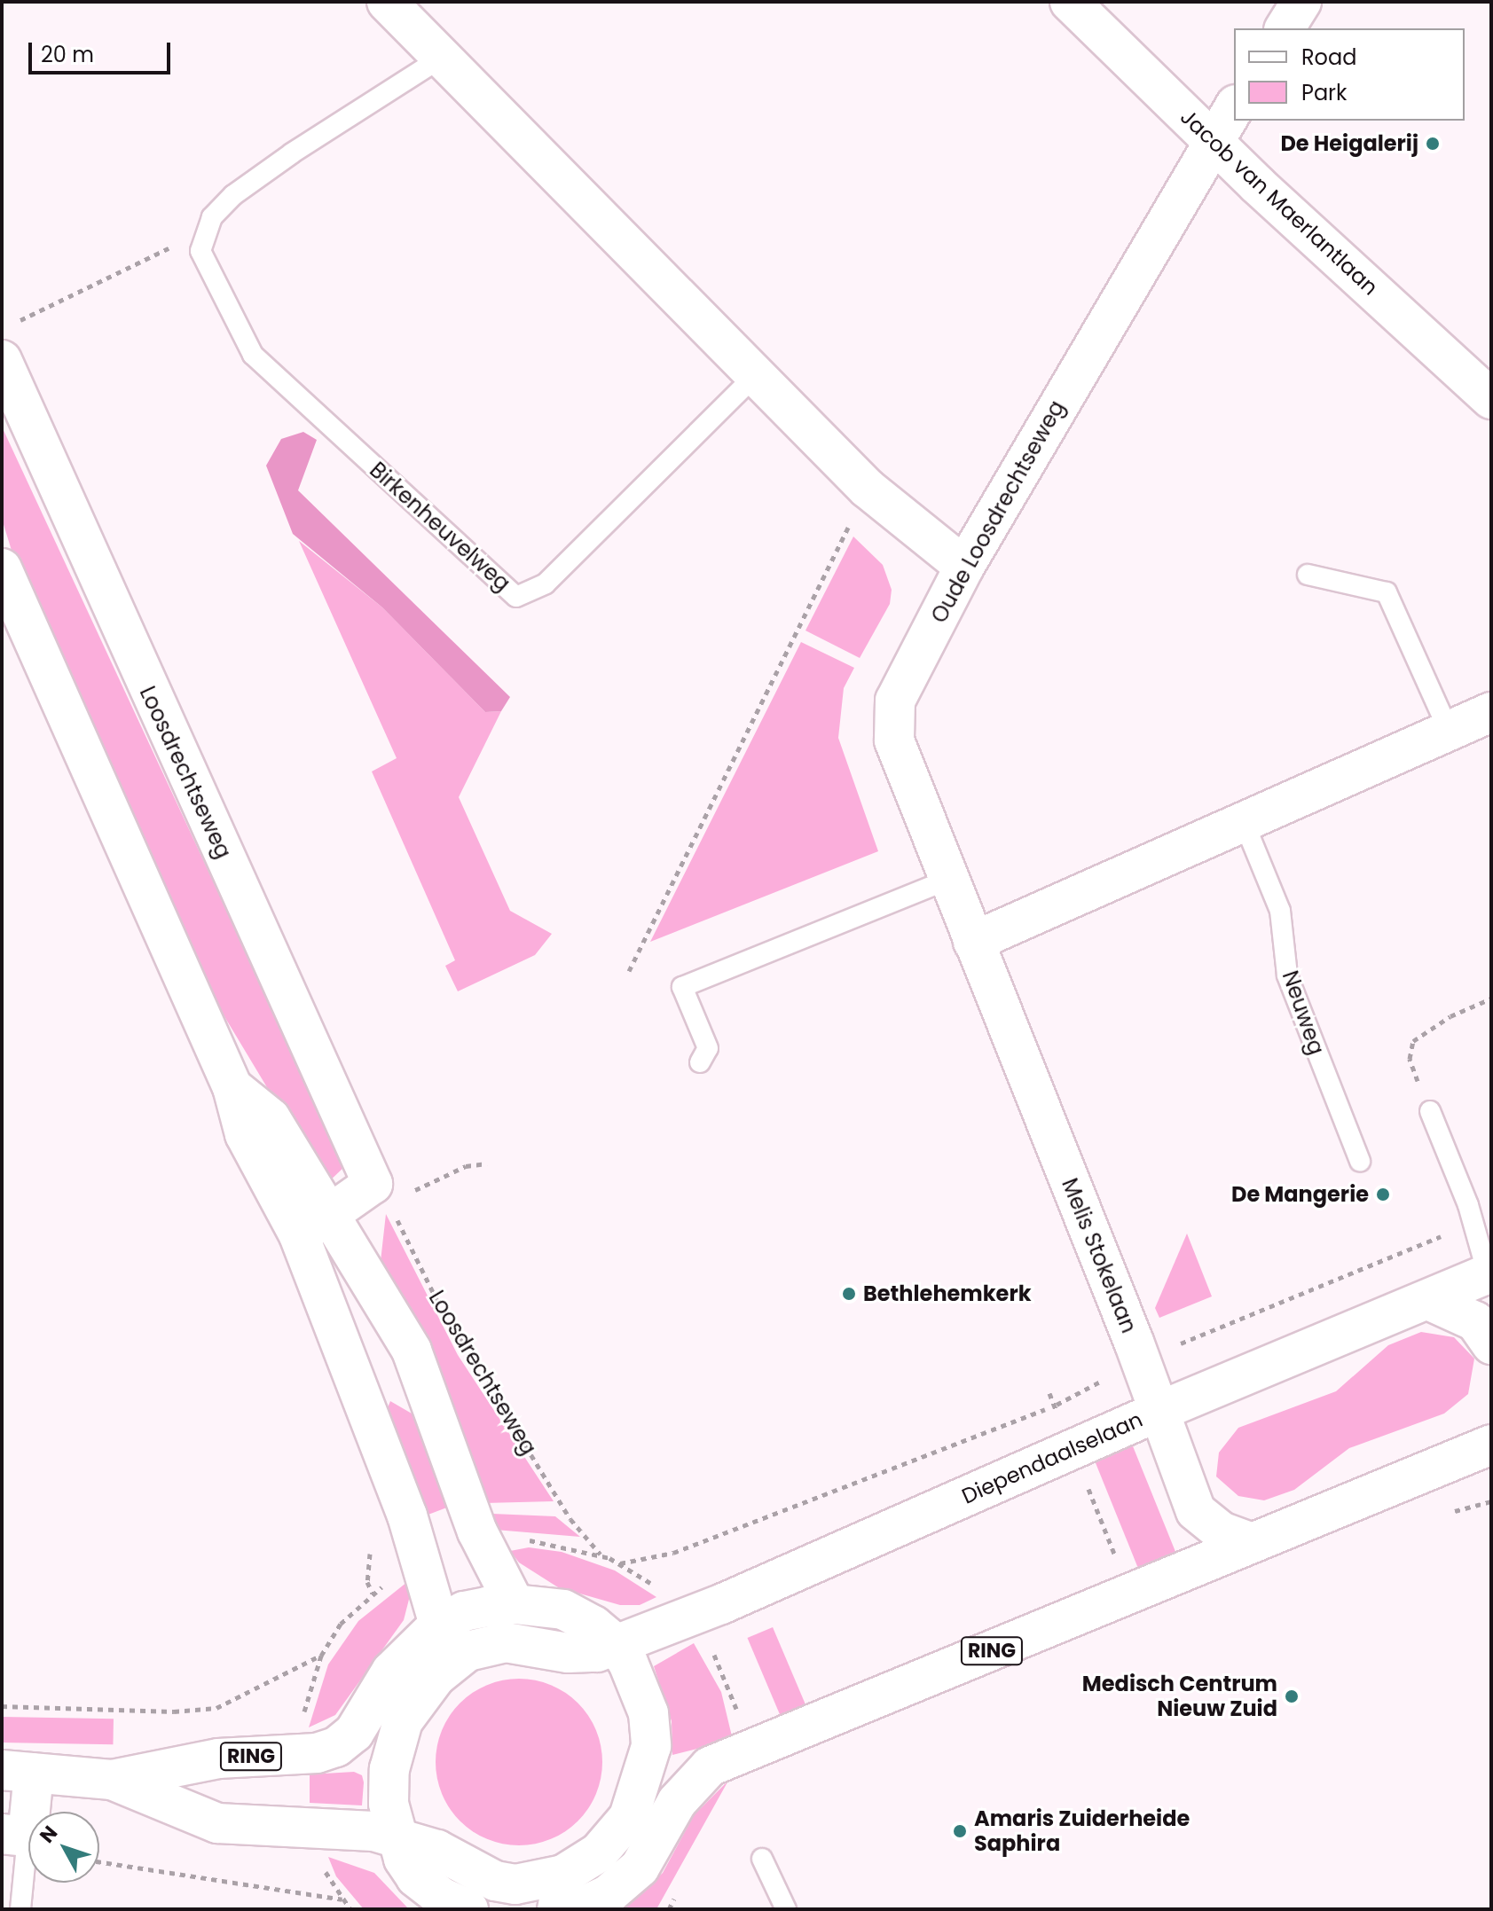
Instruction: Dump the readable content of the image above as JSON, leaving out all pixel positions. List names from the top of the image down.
{
  "streets": {
    "street": [
      "Jacob van Maerlantlaan",
      "Oude Loosdrechtseweg",
      "Loosdrechtseweg",
      "Melis Stokelaan",
      "Diependaalselaan",
      "RING"
    ],
    "lane": ["Birkenheuvelweg", "Neuweg"]
  },
  "crossings": [
    ["Jacob van Maerlantlaan", "Oude Loosdrechtseweg"],
    ["Oude Loosdrechtseweg", "Melis Stokelaan"],
    ["Melis Stokelaan", "Diependaalselaan"],
    ["Melis Stokelaan", "RING"],
    ["Diependaalselaan", "RING"]
  ],
  "places": [
    "De Heigalerij",
    "De Mangerie",
    "Bethlehemkerk",
    "Medisch Centrum Nieuw Zuid",
    "Amaris Zuiderheide Saphira"
  ],
  "legend": ["Road", "Park"],
  "scale_bar": "20 m",
  "north": "top left"
}
